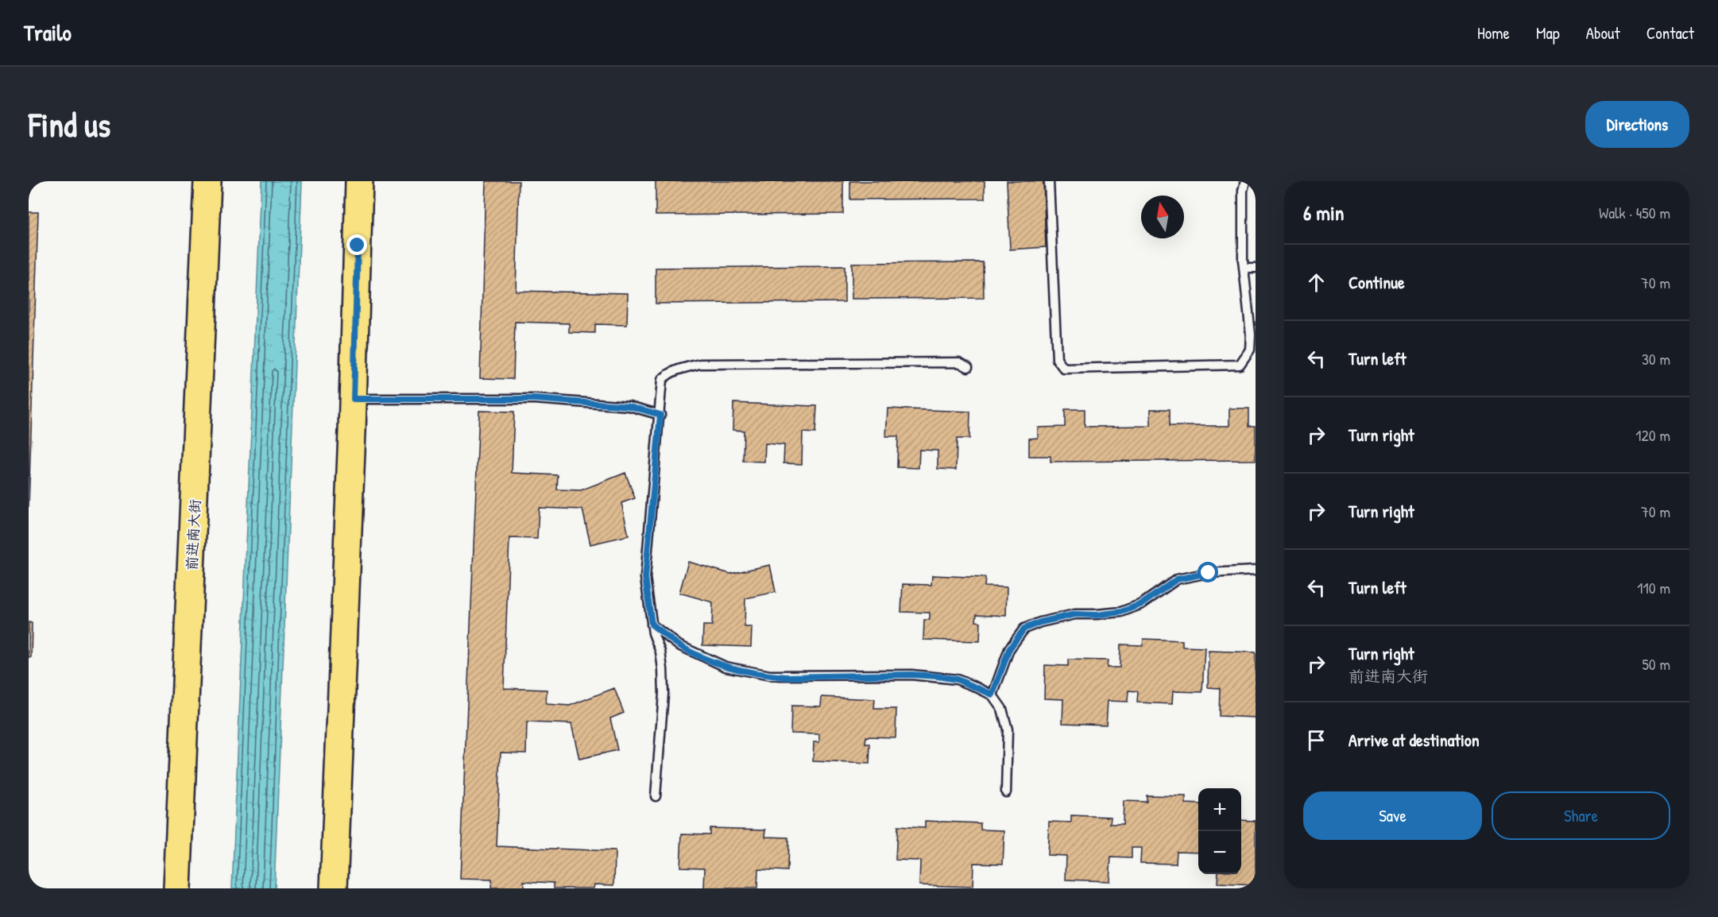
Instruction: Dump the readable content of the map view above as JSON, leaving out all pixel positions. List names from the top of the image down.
{
  "streets": {
    "main road": ["前进南大街"]
  },
  "north": "top",
  "page": {
    "header": "Trailo",
    "nav": [
      "Home",
      "Map",
      "About",
      "Contact"
    ],
    "buttons": [
      "Directions",
      ["Save", "Share"]
    ],
    "title": "Find us",
    "heading": ["6 min", "Walk · 450 m"],
    "list": [
      ["Continue", "70 m"],
      ["Turn left", "30 m"],
      ["Turn right", "120 m"],
      ["Turn right", "70 m"],
      ["Turn left", "110 m"],
      ["Turn right", "前进南大街", "50 m"],
      "Arrive at destination"
    ],
    "map_buttons": ["+", "−"]
  }
}
